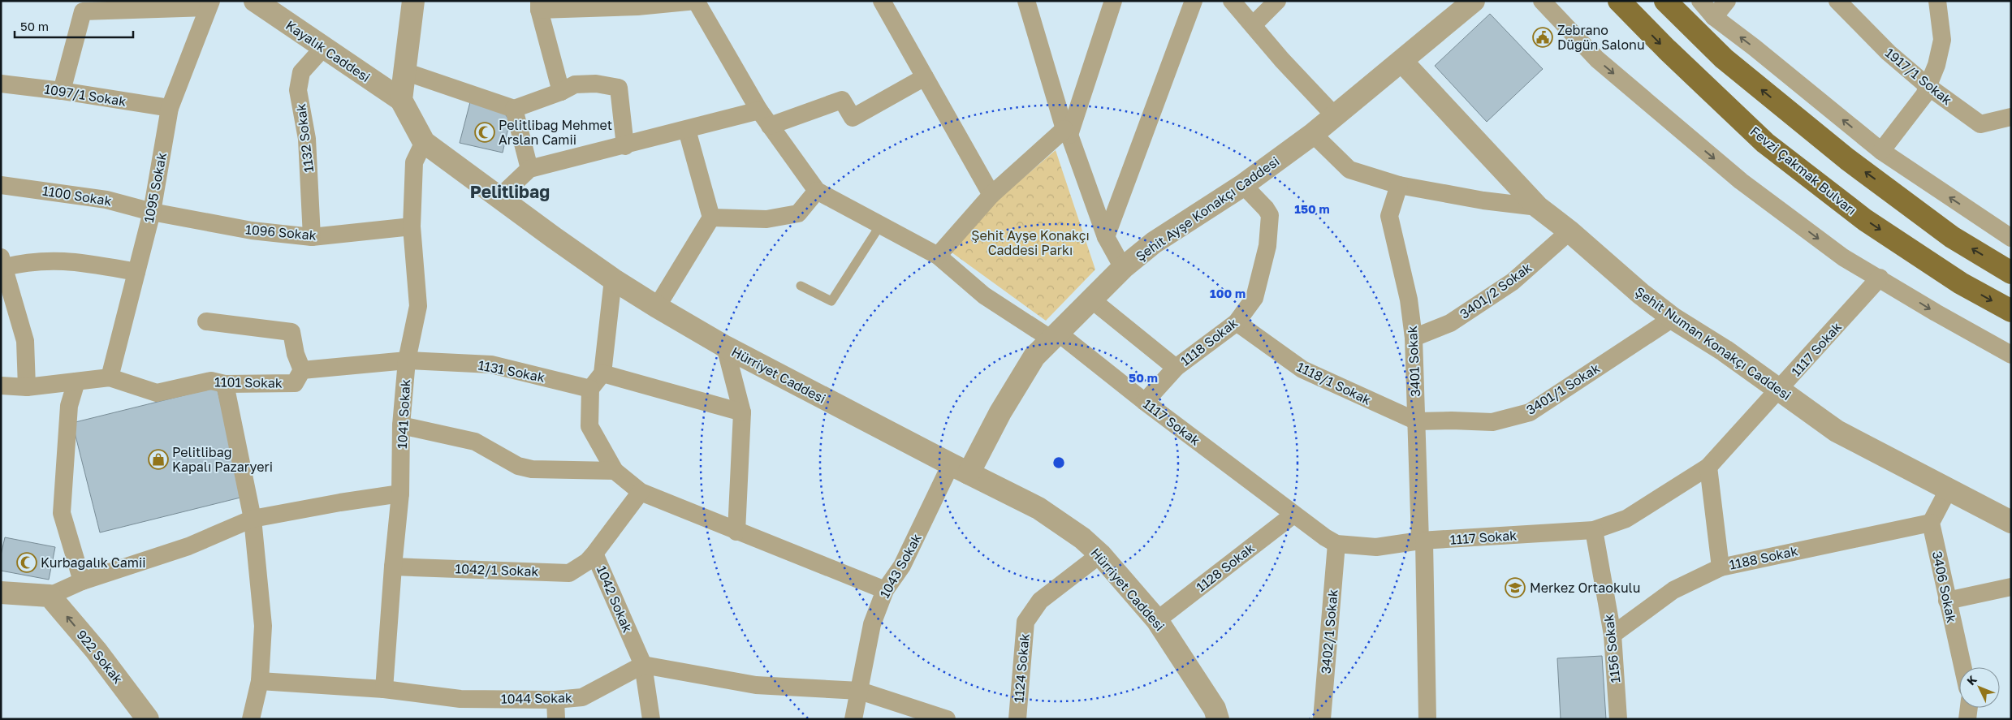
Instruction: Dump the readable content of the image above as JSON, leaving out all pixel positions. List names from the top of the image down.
{
  "streets": {
    "main road": ["Fevzi Çakmak Bulvarı"],
    "street": [
      "Kayalık Caddesi",
      "1917/1 Sokak",
      "1097/1 Sokak",
      "1132 Sokak",
      "1095 Sokak",
      "1100 Sokak",
      "Şehit Ayşe Konakçı Caddesi",
      "1096 Sokak",
      "3401/2 Sokak",
      "1118 Sokak",
      "Şehit Numan Konakçı Caddesi",
      "1117 Sokak",
      "3401 Sokak",
      "1131 Sokak",
      "Hürriyet Caddesi",
      "1101 Sokak",
      "1118/1 Sokak",
      "3401/1 Sokak",
      "1041 Sokak",
      "1188 Sokak",
      "1043 Sokak",
      "1128 Sokak",
      "1042/1 Sokak",
      "3406 Sokak",
      "1042 Sokak",
      "3402/1 Sokak",
      "1156 Sokak",
      "922 Sokak",
      "1124 Sokak",
      "1044 Sokak"
    ]
  },
  "crossings": [
    ["Kayalık Caddesi", "1132 Sokak"],
    ["Kayalık Caddesi", "Hürriyet Caddesi"],
    ["1097/1 Sokak", "1095 Sokak"],
    ["1132 Sokak", "1096 Sokak"],
    ["1095 Sokak", "1100 Sokak"],
    ["1095 Sokak", "1096 Sokak"],
    ["1095 Sokak", "1101 Sokak"],
    ["1100 Sokak", "1096 Sokak"],
    ["Şehit Ayşe Konakçı Caddesi", "1118 Sokak"],
    ["Şehit Ayşe Konakçı Caddesi", "Şehit Numan Konakçı Caddesi"],
    ["Şehit Ayşe Konakçı Caddesi", "1117 Sokak"],
    ["Şehit Ayşe Konakçı Caddesi", "Hürriyet Caddesi"],
    ["Şehit Ayşe Konakçı Caddesi", "1043 Sokak"],
    ["1096 Sokak", "1041 Sokak"],
    ["3401/2 Sokak", "Şehit Numan Konakçı Caddesi"],
    ["3401/2 Sokak", "3401 Sokak"],
    ["1118 Sokak", "1117 Sokak"],
    ["1118 Sokak", "1118/1 Sokak"],
    ["Şehit Numan Konakçı Caddesi", "1117 Sokak"],
    ["Şehit Numan Konakçı Caddesi", "3401/1 Sokak"],
    ["1117 Sokak", "3401 Sokak"],
    ["1117 Sokak", "1128 Sokak"],
    ["1117 Sokak", "3402/1 Sokak"],
    ["1117 Sokak", "1156 Sokak"],
    ["3401 Sokak", "1118/1 Sokak"],
    ["3401 Sokak", "3401/1 Sokak"],
    ["1131 Sokak", "1041 Sokak"],
    ["Hürriyet Caddesi", "1041 Sokak"],
    ["Hürriyet Caddesi", "1043 Sokak"],
    ["Hürriyet Caddesi", "1128 Sokak"],
    ["Hürriyet Caddesi", "1124 Sokak"],
    ["1118/1 Sokak", "3401/1 Sokak"],
    ["1041 Sokak", "1042/1 Sokak"],
    ["1041 Sokak", "1044 Sokak"],
    ["1188 Sokak", "3406 Sokak"],
    ["1188 Sokak", "1156 Sokak"],
    ["1042/1 Sokak", "1042 Sokak"],
    ["1042 Sokak", "1044 Sokak"]
  ],
  "one_way": ["922 Sokak"],
  "districts": ["Pelitlibağ"],
  "parks": ["Şehit Ayşe Konakçı Caddesi Parkı"],
  "places": {
    "public building": ["Zebrano Düğün Salonu"],
    "mosque": ["Pelitlibağ Mehmet Arslan Camii", "Kurbağalık Camii"],
    "shop": ["Pelitlibağ Kapalı Pazaryeri"],
    "school or university": ["Merkez Ortaokulu"]
  },
  "scale_bar": "50 m",
  "north": "top left",
  "rings": ["150 m", "100 m", "50 m"]
}
